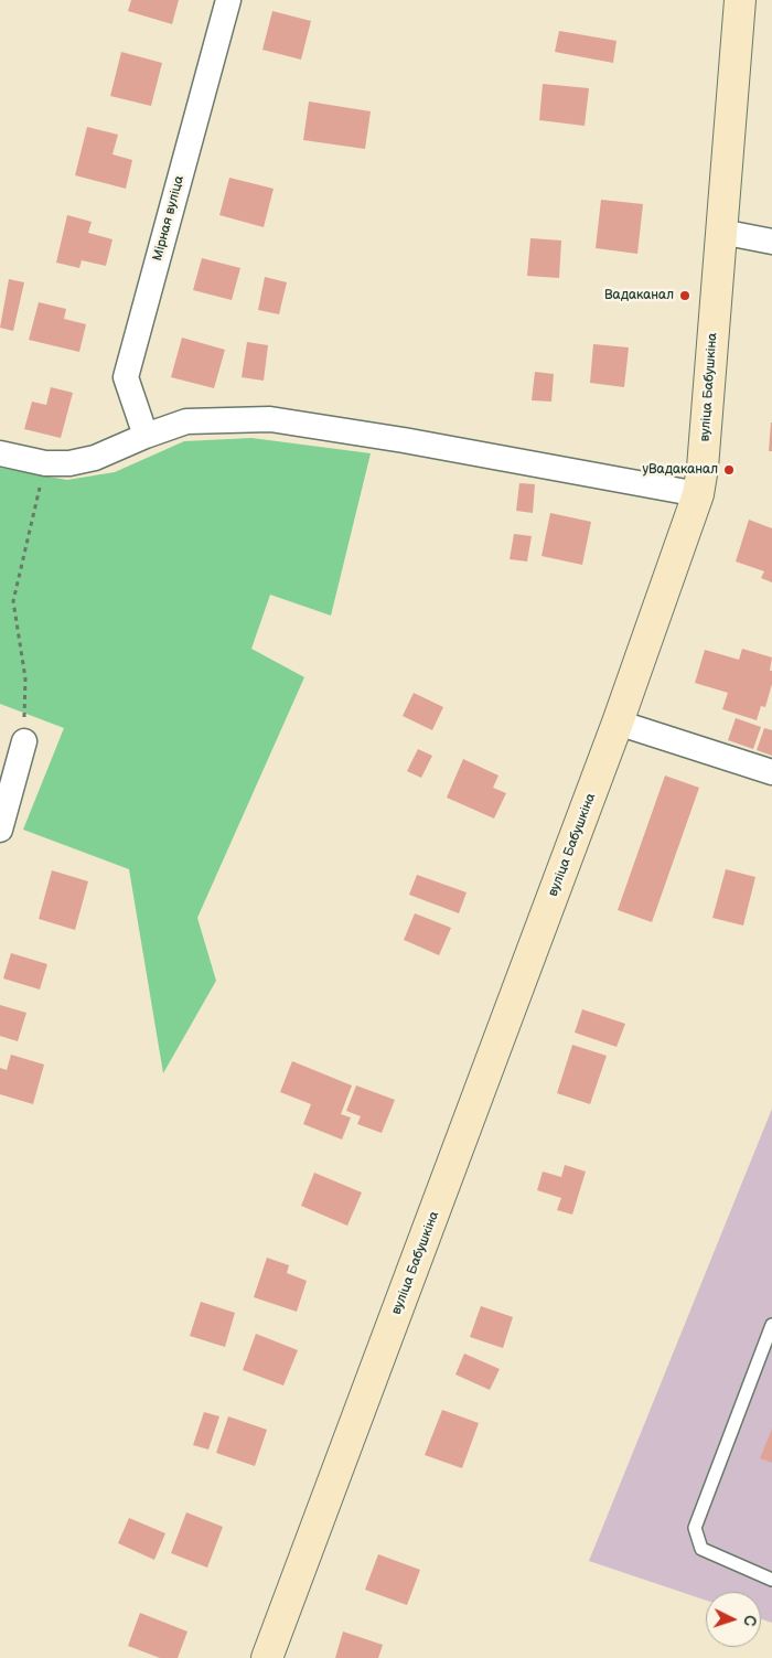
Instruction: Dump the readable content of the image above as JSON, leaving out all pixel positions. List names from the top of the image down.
{
  "streets": {
    "street": ["Мірная вуліца", "вуліца Бабушкіна"]
  },
  "places": ["Вадаканал", "уВадаканал"],
  "north": "right"
}
